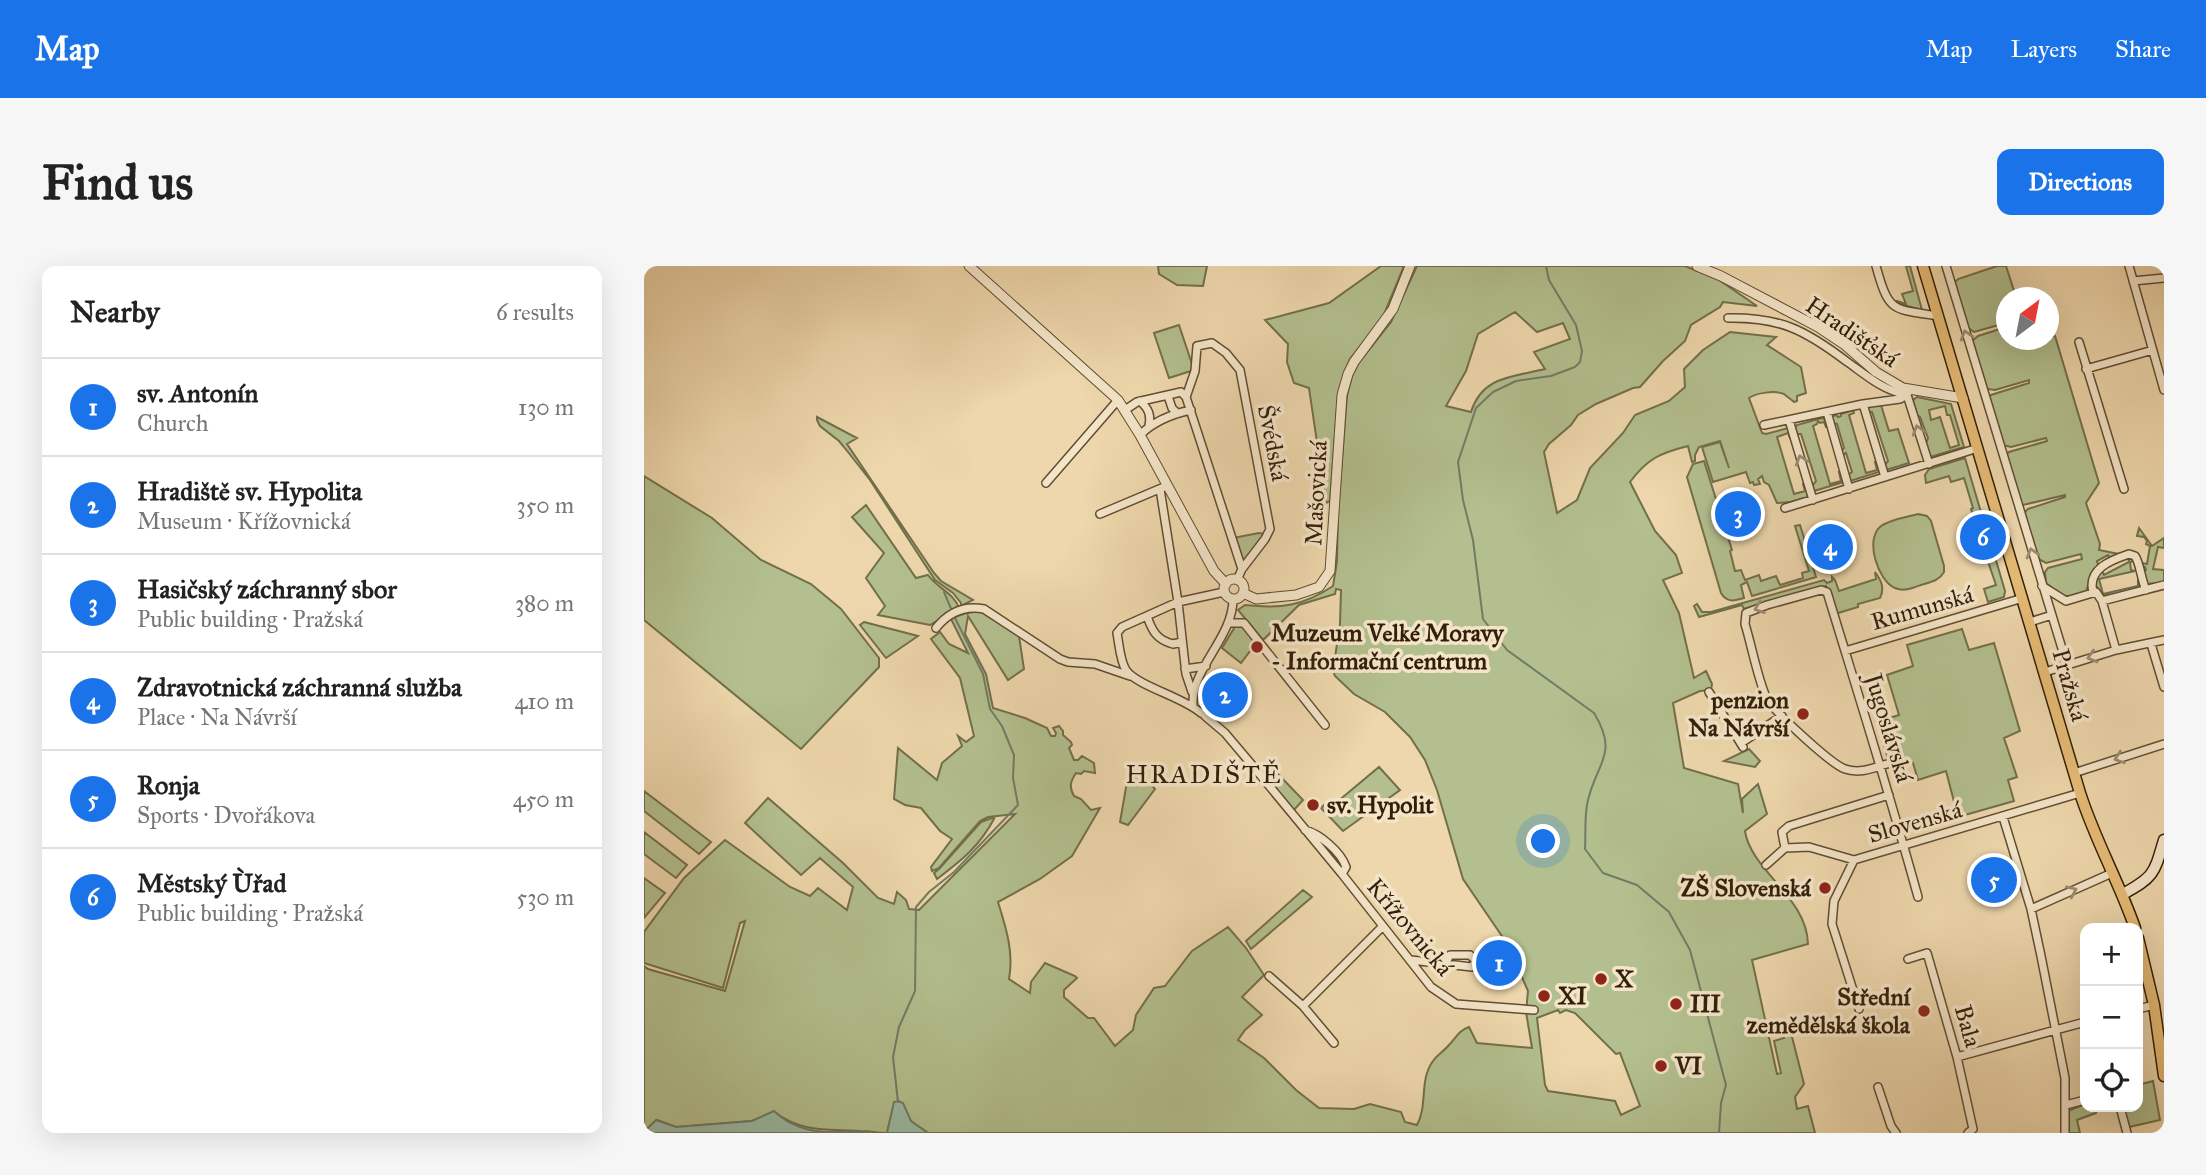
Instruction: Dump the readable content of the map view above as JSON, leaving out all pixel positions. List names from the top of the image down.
{
  "streets": {
    "main road": ["Pražská"],
    "street": [
      "Hradišťská",
      "Švédská",
      "Mašovická",
      "Rumunská",
      "Jugoslávská",
      "Slovenská",
      "Křížovnická",
      "Bala"
    ]
  },
  "crossings": [
    ["Hradišťská", "Pražská"],
    ["Rumunská", "Pražská"],
    ["Rumunská", "Jugoslávská"],
    ["Pražská", "Slovenská"],
    ["Jugoslávská", "Slovenská"]
  ],
  "districts": ["HRADIŠTĚ"],
  "places": [
    "Muzeum Velké Moravy - Informační centrum",
    "penzion Na Návrší",
    "sv. Hypolit",
    "ZŠ Slovenská",
    "X",
    "XI",
    "III",
    "Střední zemědělská škola",
    "VI"
  ],
  "north": "top right",
  "page": {
    "header": "Map",
    "nav": ["Map", "Layers", "Share"],
    "buttons": "Directions",
    "title": "Find us",
    "heading": ["Nearby", "6 results"],
    "list": [
      {
        "mark": "1",
        "name": "sv. Antonín",
        "note": "Church",
        "value": "130 m"
      },
      {
        "mark": "2",
        "name": "Hradiště sv. Hypolita",
        "note": "Museum · Křížovnická",
        "value": "350 m"
      },
      {
        "mark": "3",
        "name": "Hasičský záchranný sbor",
        "note": "Public building · Pražská",
        "value": "380 m"
      },
      {
        "mark": "4",
        "name": "Zdravotnická záchranná služba",
        "note": "Place · Na Návrší",
        "value": "410 m"
      },
      {
        "mark": "5",
        "name": "Ronja",
        "note": "Sports · Dvořákova",
        "value": "450 m"
      },
      {
        "mark": "6",
        "name": "Městský Ùřad",
        "note": "Public building · Pražská",
        "value": "530 m"
      }
    ],
    "pins": [
      "3",
      "6",
      "4",
      "2",
      "5",
      "1"
    ],
    "map_buttons": ["+", "−"]
  }
}
